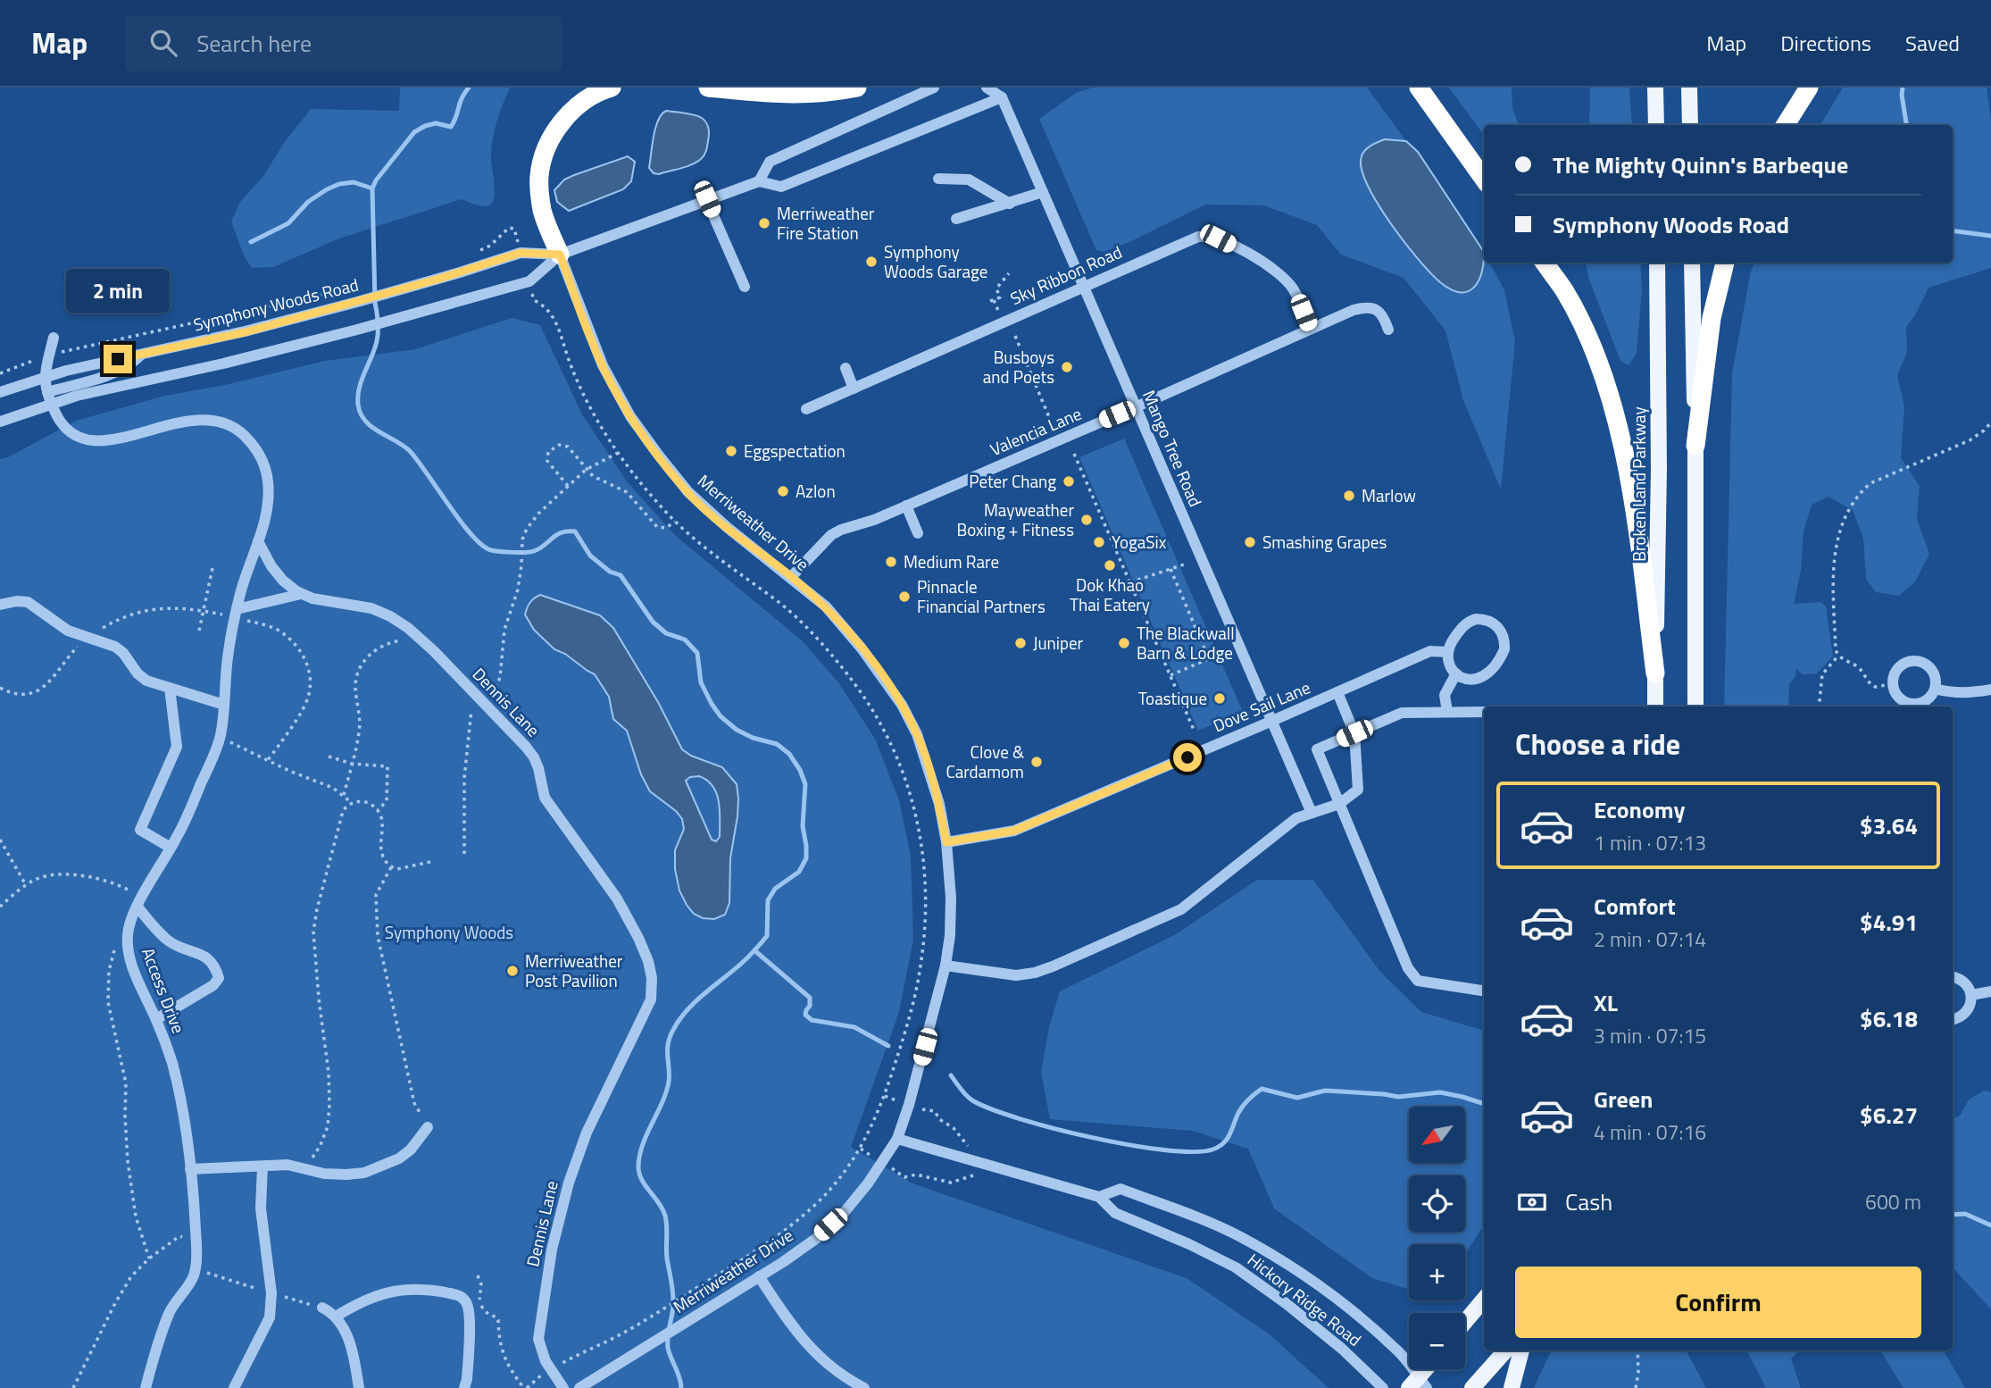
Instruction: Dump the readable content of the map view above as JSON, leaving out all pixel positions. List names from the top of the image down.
{
  "streets": {
    "main road": ["Broken Land Parkway"],
    "street": [
      "Sky Ribbon Road",
      "Symphony Woods Road",
      "Valencia Lane",
      "Mango Tree Road",
      "Merriweather Drive",
      "Dennis Lane",
      "Dove Sail Lane",
      "Access Drive",
      "Hickory Ridge Road"
    ]
  },
  "crossings": [
    ["Sky Ribbon Road", "Valencia Lane"],
    ["Sky Ribbon Road", "Mango Tree Road"],
    ["Symphony Woods Road", "Mango Tree Road"],
    ["Symphony Woods Road", "Merriweather Drive"],
    ["Valencia Lane", "Mango Tree Road"],
    ["Valencia Lane", "Merriweather Drive"],
    ["Mango Tree Road", "Dove Sail Lane"],
    ["Merriweather Drive", "Dove Sail Lane"],
    ["Merriweather Drive", "Hickory Ridge Road"],
    ["Dennis Lane", "Access Drive"]
  ],
  "parks": ["Symphony Woods"],
  "places": [
    "Merriweather Fire Station",
    "Symphony Woods Garage",
    "Busboys and Poets",
    "Eggspectation",
    "Peter Chang",
    "Azlon",
    "Marlow",
    "Mayweather Boxing + Fitness",
    "YogaSix",
    "Smashing Grapes",
    "Medium Rare",
    "Dok Khao Thai Eatery",
    "Pinnacle Financial Partners",
    "Juniper",
    "The Blackwall Barn & Lodge",
    "Toastique",
    "Clove & Cardamom",
    "Merriweather Post Pavilion"
  ],
  "north": "bottom left",
  "page": {
    "header": "Map",
    "search": "Search here",
    "nav": ["Map", "Directions", "Saved"],
    "banner": ["The Mighty Quinn's Barbeque", "Symphony Woods Road"],
    "bubble": "2 min",
    "heading": "Choose a ride",
    "list": [
      {
        "name": "Economy",
        "note": "1 min · 07:13",
        "value": "$3.64"
      },
      {
        "name": "Comfort",
        "note": "2 min · 07:14",
        "value": "$4.91"
      },
      {
        "name": "XL",
        "note": "3 min · 07:15",
        "value": "$6.18"
      },
      {
        "name": "Green",
        "note": "4 min · 07:16",
        "value": "$6.27"
      }
    ],
    "map_buttons": ["+", "−"],
    "pay": ["Cash", "600 m"],
    "buttons": "Confirm"
  }
}
